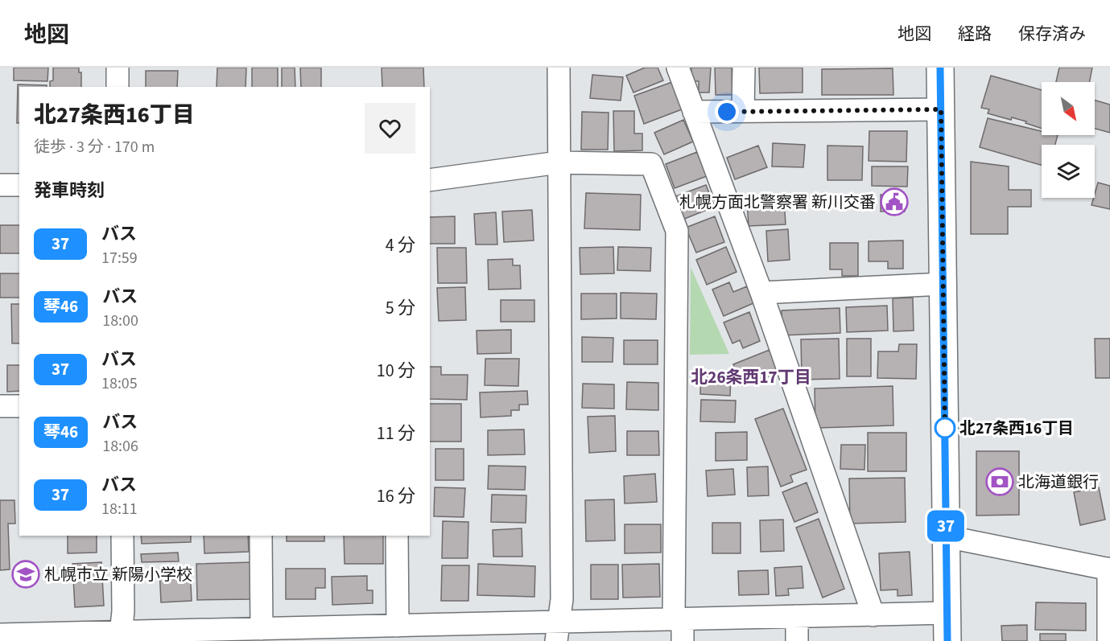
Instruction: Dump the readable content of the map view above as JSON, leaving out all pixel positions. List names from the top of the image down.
{
  "districts": ["北26条西17丁目"],
  "places": {
    "public building": ["札幌方面北警察署 新川交番"],
    "other": ["北27条西16丁目"],
    "bank": ["北海道銀行"],
    "school or university": ["札幌市立 新陽小学校"]
  },
  "lines": ["bus line 37"],
  "north": "bottom right",
  "page": {
    "header": "地図",
    "nav": ["地図", "経路", "保存済み"],
    "on_map": "37",
    "heading": [
      ["北27条西16丁目", "徒歩 · 3 分 · 170 m"],
      "発車時刻"
    ],
    "list": [
      {
        "mark": "37",
        "name": "バス",
        "note": "17:59",
        "value": "4 分"
      },
      {
        "mark": "琴46",
        "name": "バス",
        "note": "18:00",
        "value": "5 分"
      },
      {
        "mark": "37",
        "name": "バス",
        "note": "18:05",
        "value": "10 分"
      },
      {
        "mark": "琴46",
        "name": "バス",
        "note": "18:06",
        "value": "11 分"
      },
      {
        "mark": "37",
        "name": "バス",
        "note": "18:11",
        "value": "16 分"
      }
    ]
  }
}
